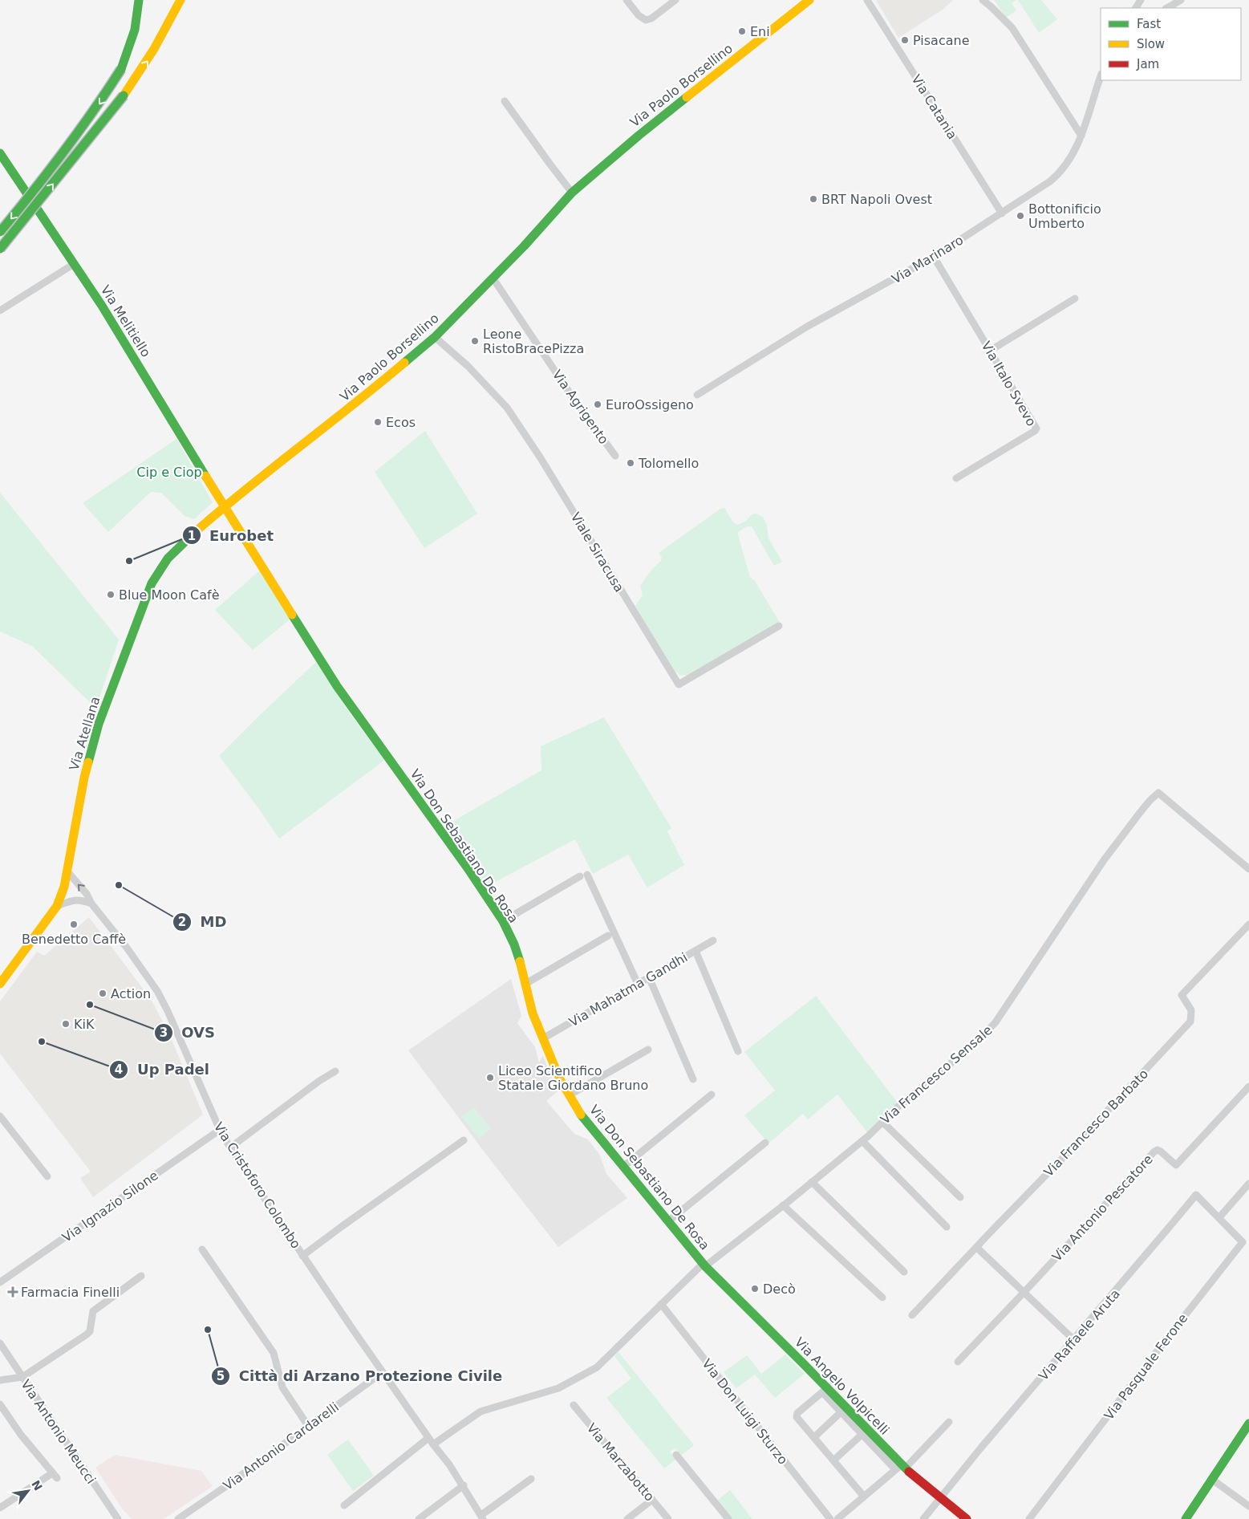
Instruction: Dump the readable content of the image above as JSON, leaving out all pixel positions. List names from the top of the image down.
{
  "streets": {
    "main road": [
      "Via Paolo Borsellino",
      "Via Melitiello",
      "Via Atellana",
      "Via Don Sebastiano De Rosa",
      "Via Angelo Volpicelli"
    ],
    "street": [
      "Via Catania",
      "Via Marinaro",
      "Via Italo Svevo",
      "Via Agrigento",
      "Viale Siracusa",
      "Via Mahatma Gandhi",
      "Via Francesco Sensale",
      "Via Francesco Barbato",
      "Via Cristoforo Colombo",
      "Via Ignazio Silone",
      "Via Antonio Pescatore",
      "Via Raffaele Aruta",
      "Via Pasquale Ferone",
      "Via Don Luigi Sturzo",
      "Via Antonio Meucci",
      "Via Antonio Cardarelli",
      "Via Marzabotto"
    ]
  },
  "crossings": [
    ["Via Paolo Borsellino", "Via Melitiello"],
    ["Via Paolo Borsellino", "Via Agrigento"],
    ["Via Paolo Borsellino", "Viale Siracusa"],
    ["Via Paolo Borsellino", "Via Atellana"],
    ["Via Paolo Borsellino", "Via Don Sebastiano De Rosa"],
    ["Via Catania", "Via Marinaro"],
    ["Via Marinaro", "Via Italo Svevo"],
    ["Via Melitiello", "Via Atellana"],
    ["Via Melitiello", "Via Don Sebastiano De Rosa"],
    ["Via Atellana", "Via Don Sebastiano De Rosa"],
    ["Via Atellana", "Via Cristoforo Colombo"],
    ["Via Don Sebastiano De Rosa", "Via Mahatma Gandhi"],
    ["Via Don Sebastiano De Rosa", "Via Francesco Sensale"],
    ["Via Don Sebastiano De Rosa", "Via Angelo Volpicelli"],
    ["Via Francesco Sensale", "Via Cristoforo Colombo"],
    ["Via Francesco Sensale", "Via Angelo Volpicelli"],
    ["Via Francesco Sensale", "Via Don Luigi Sturzo"],
    ["Via Cristoforo Colombo", "Via Ignazio Silone"],
    ["Via Cristoforo Colombo", "Via Antonio Cardarelli"],
    ["Via Raffaele Aruta", "Via Pasquale Ferone"],
    ["Via Raffaele Aruta", "Via Angelo Volpicelli"]
  ],
  "parks": ["Cip e Ciop"],
  "places": {
    "other": [
      "Eni",
      "Pisacane",
      "BRT Napoli Ovest",
      "Bottonificio Umberto",
      "Leone RistoBracePizza",
      "EuroOssigeno",
      "Ecos",
      "Tolomello",
      "Eurobet",
      "Blue Moon Cafè",
      "MD",
      "Benedetto Caffè",
      "Action",
      "OVS",
      "KiK",
      "Up Padel",
      "Liceo Scientifico Statale Giordano Bruno",
      "Decò",
      "Città di Arzano Protezione Civile"
    ],
    "health": ["Farmacia Finelli"]
  },
  "legend": ["Fast", "Slow", "Jam"],
  "north": "top right"
}
